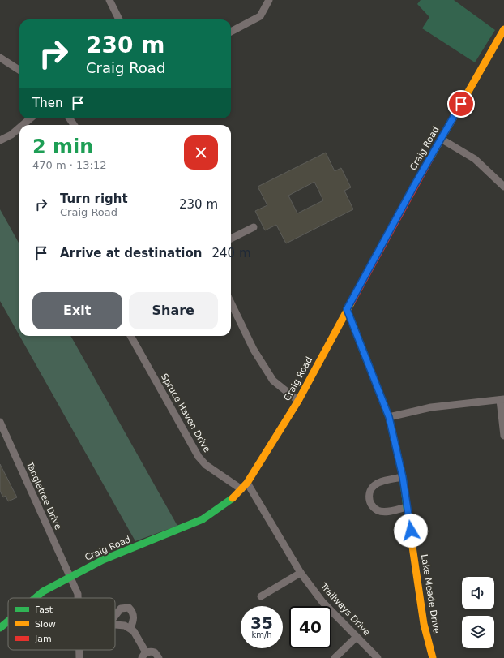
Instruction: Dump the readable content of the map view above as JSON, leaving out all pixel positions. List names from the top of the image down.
{
  "streets": {
    "main road": ["Craig Road", "Lake Meade Drive"],
    "street": ["Spruce Haven Drive", "Tangletree Drive", "Trailways Drive"]
  },
  "crossings": [
    ["Craig Road", "Spruce Haven Drive"],
    ["Craig Road", "Tangletree Drive"],
    ["Craig Road", "Lake Meade Drive"],
    ["Craig Road", "Trailways Drive"]
  ],
  "legend": ["Fast", "Slow", "Jam"],
  "page": {
    "turn": ["230 m", "Craig Road"],
    "then": "Then",
    "heading": ["2 min", "470 m · 13:12"],
    "list": [
      {
        "name": "Turn right",
        "note": "Craig Road",
        "value": "230 m"
      },
      {
        "name": "Arrive at destination",
        "value": "240 m"
      }
    ],
    "buttons": ["Exit", "Share"],
    "speed": "35 km/h",
    "limit": "40"
  }
}
